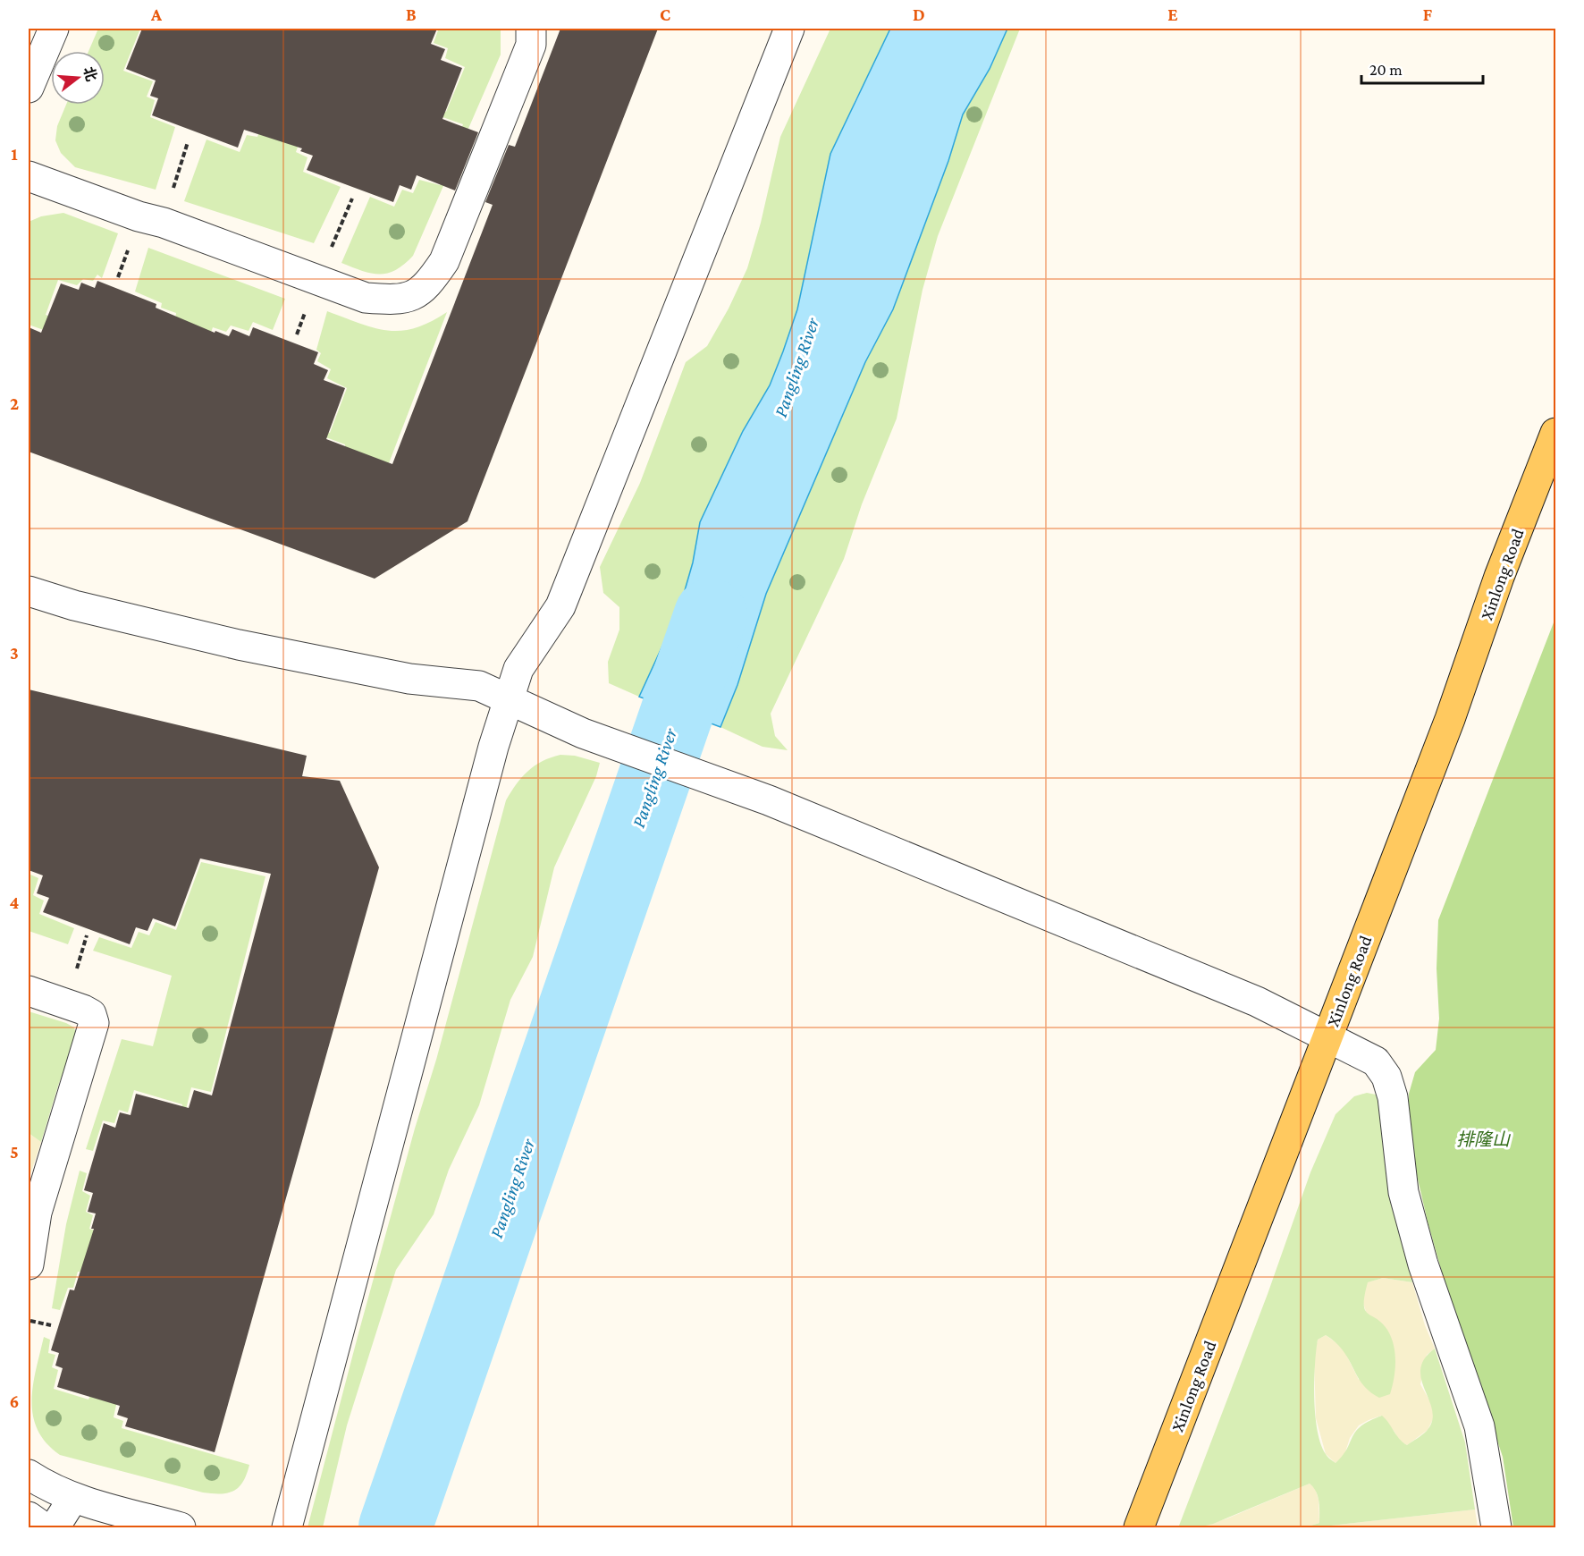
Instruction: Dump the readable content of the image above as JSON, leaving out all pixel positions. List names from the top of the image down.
{
  "streets": {
    "main road": ["Xinlong Road"]
  },
  "water": ["Pangling River"],
  "parks": ["排隆山"],
  "scale_bar": "20 m",
  "north": "right",
  "grid": {
    "columns": [
      "A",
      "B",
      "C",
      "D",
      "E",
      "F"
    ],
    "rows": [
      "1",
      "2",
      "3",
      "4",
      "5",
      "6"
    ]
  }
}
